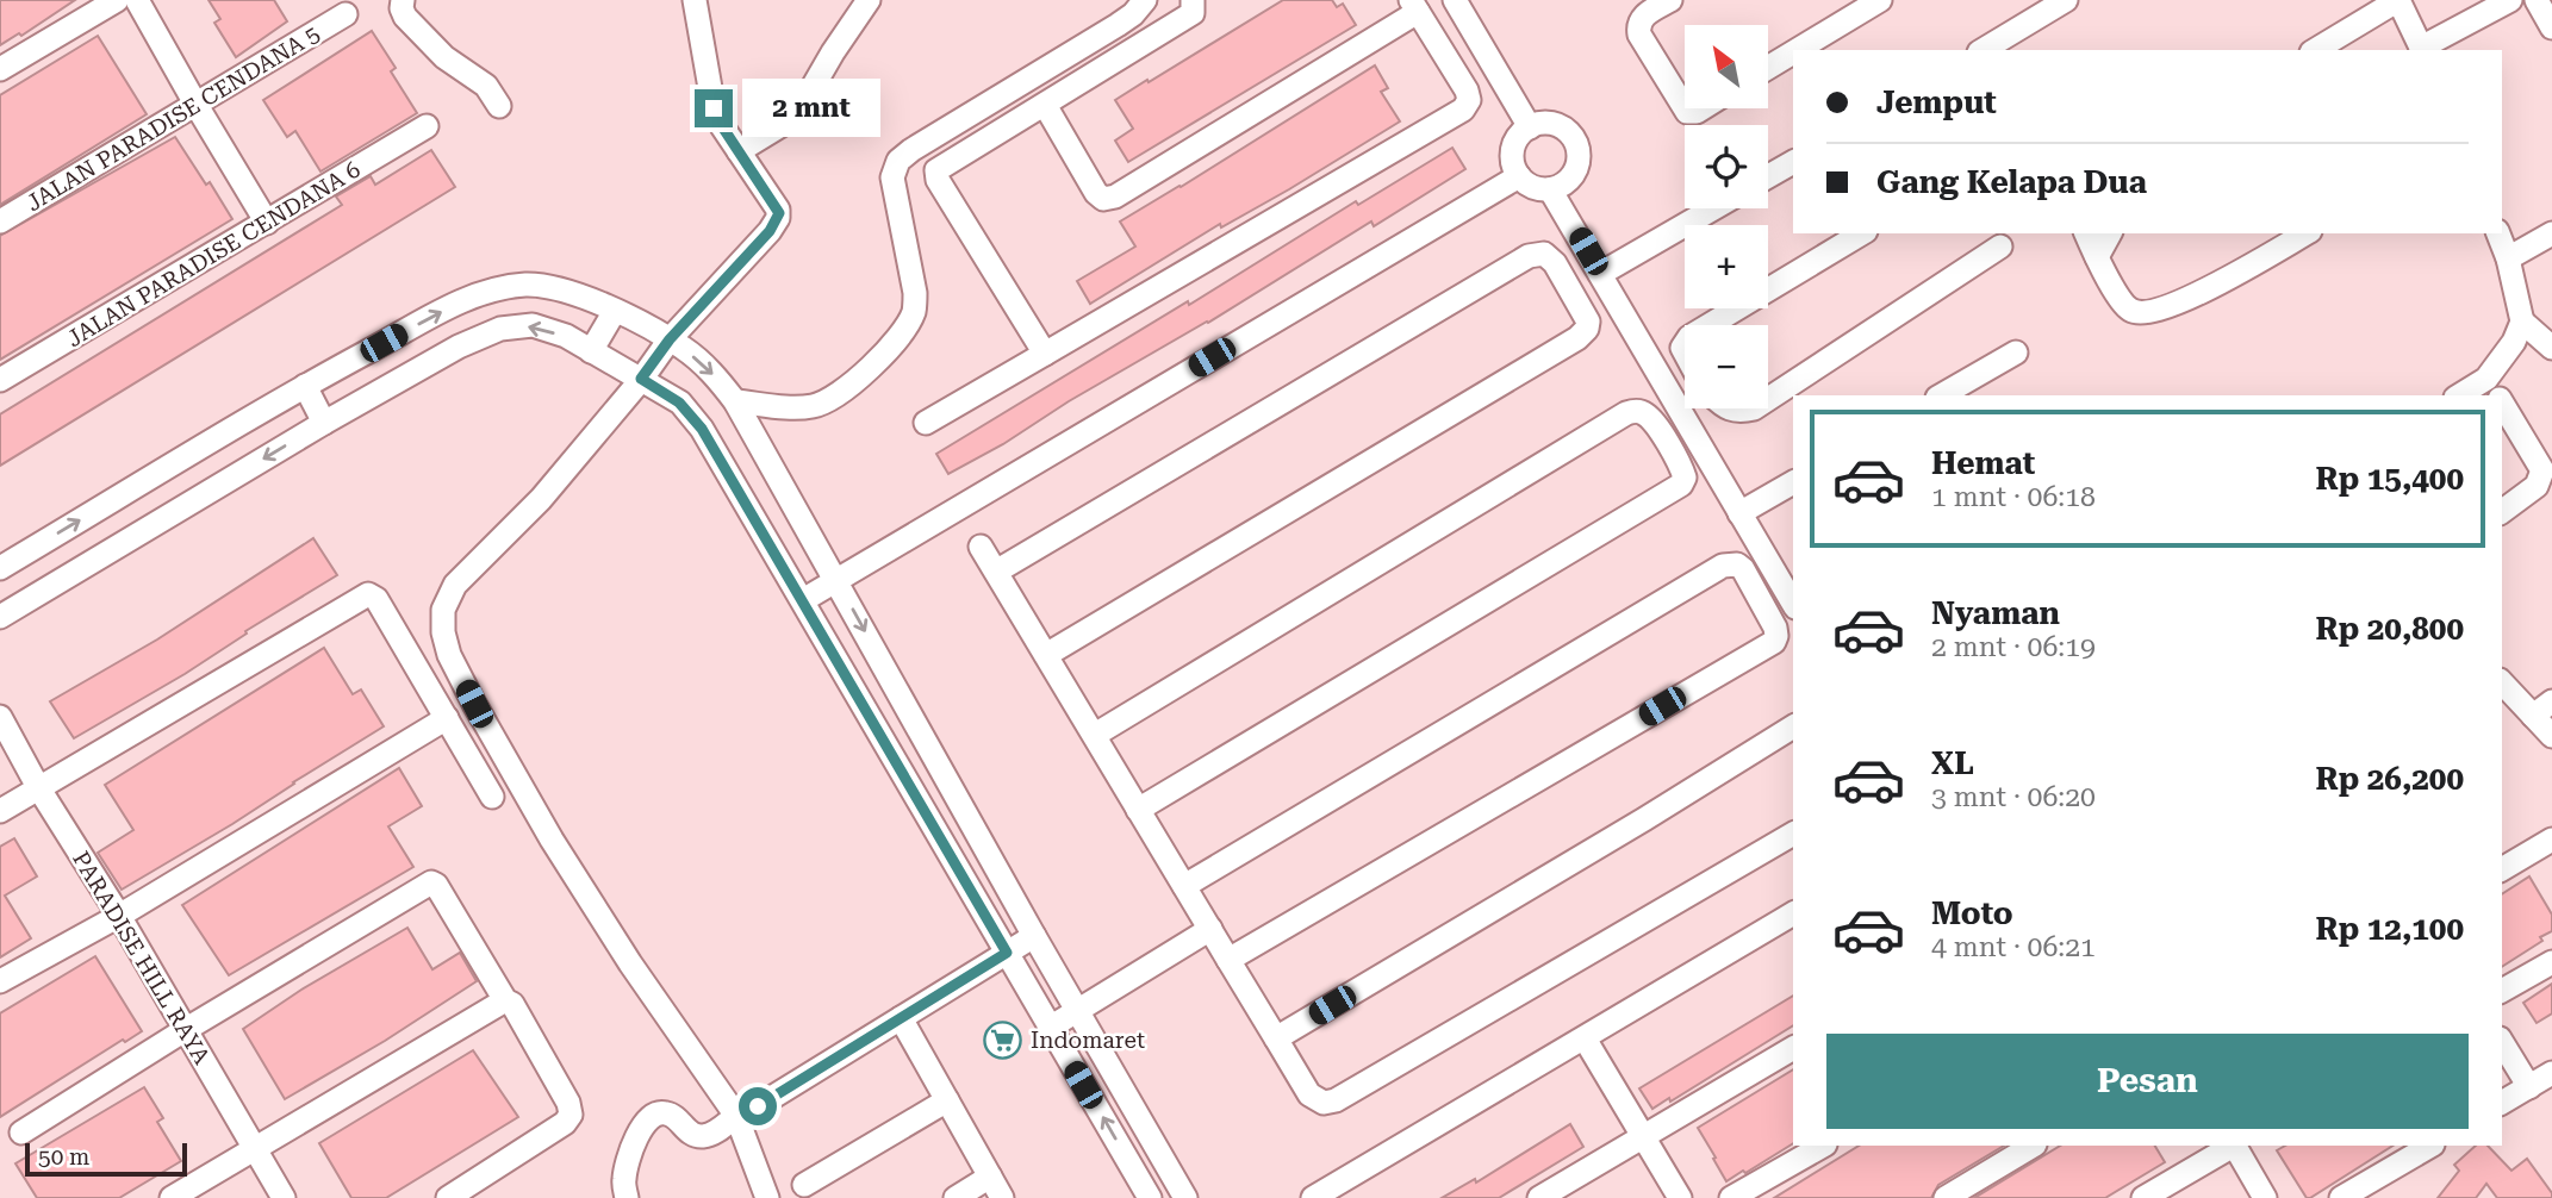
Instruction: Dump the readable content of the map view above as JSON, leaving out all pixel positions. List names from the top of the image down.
{
  "streets": {
    "street": ["JALAN PARADISE CENDANA 5", "JALAN PARADISE CENDANA 6", "PARADISE HILL RAYA"]
  },
  "places": {
    "supermarket": ["Indomaret"]
  },
  "scale_bar": "50 m",
  "north": "top left",
  "page": {
    "map_buttons": ["+", "−"],
    "banner": ["Jemput", "Gang Kelapa Dua"],
    "bubble": "2 mnt",
    "list": [
      {
        "name": "Hemat",
        "note": "1 mnt · 06:18",
        "value": "Rp 15,400"
      },
      {
        "name": "Nyaman",
        "note": "2 mnt · 06:19",
        "value": "Rp 20,800"
      },
      {
        "name": "XL",
        "note": "3 mnt · 06:20",
        "value": "Rp 26,200"
      },
      {
        "name": "Moto",
        "note": "4 mnt · 06:21",
        "value": "Rp 12,100"
      }
    ],
    "buttons": "Pesan",
    "scale": "50 m"
  }
}
